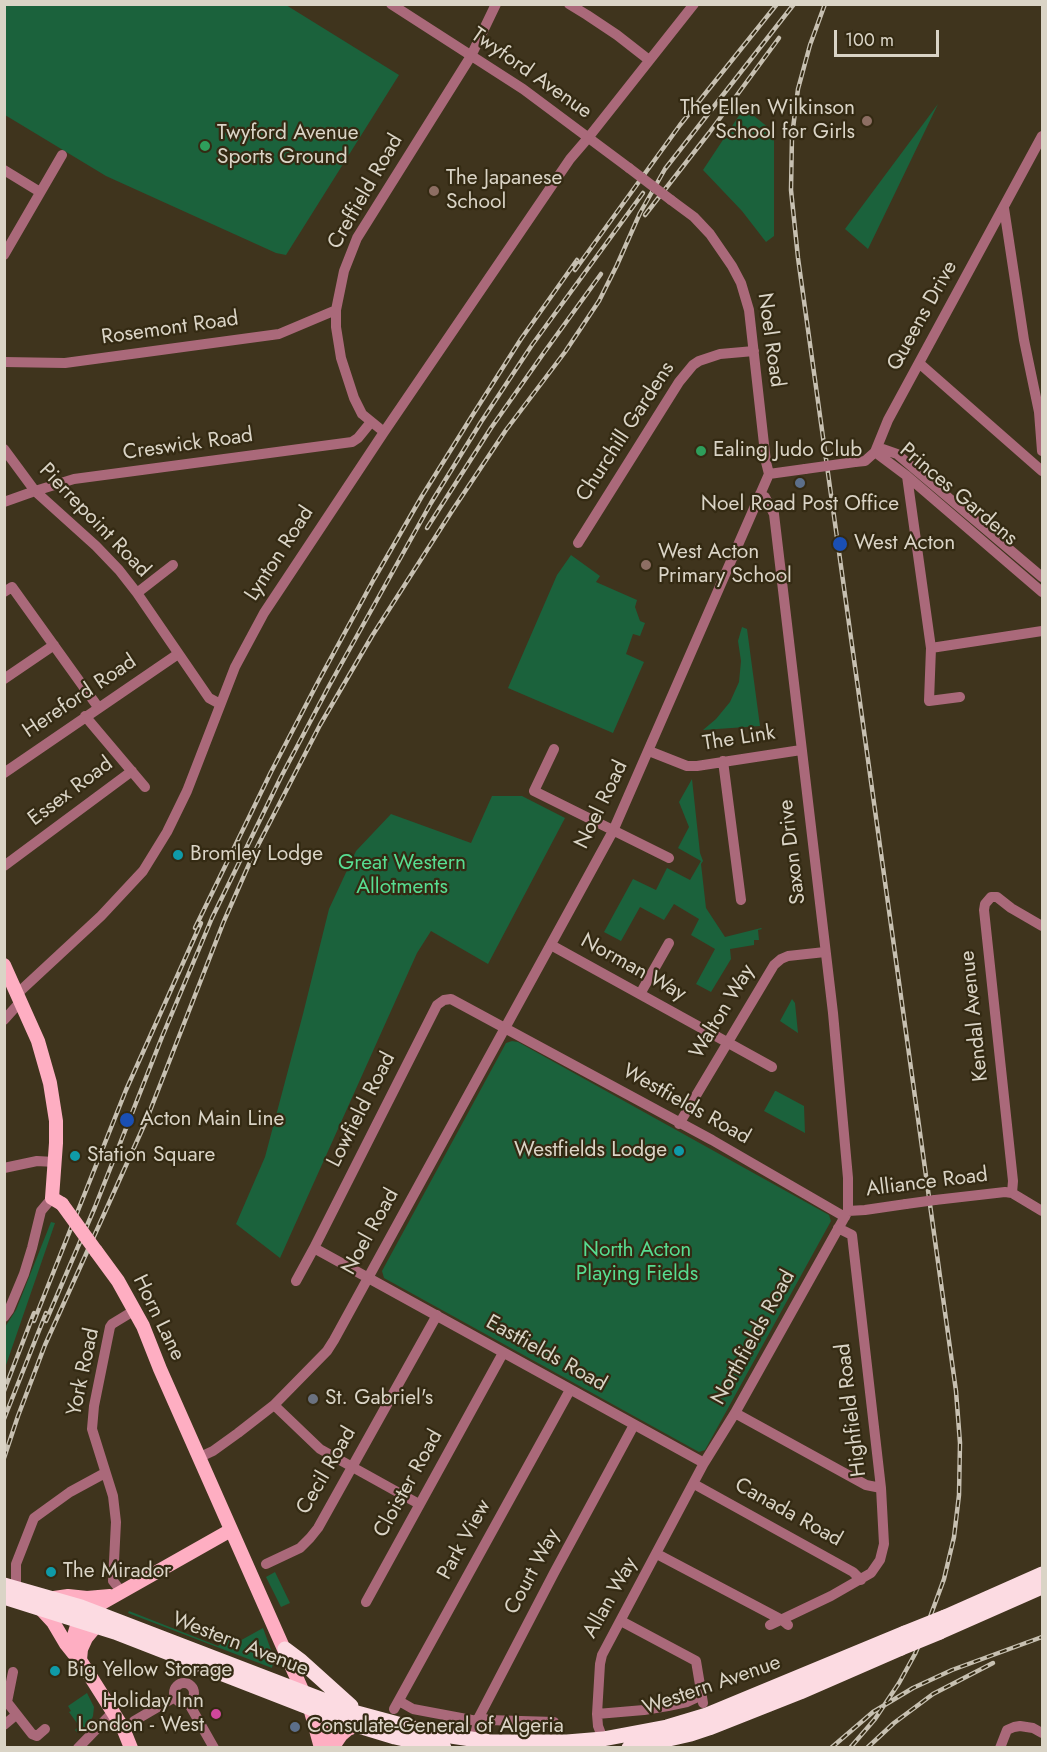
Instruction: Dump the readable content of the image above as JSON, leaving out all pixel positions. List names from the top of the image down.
{
  "streets": {
    "highway": ["Western Avenue"],
    "main road": ["Horn Lane"],
    "street": [
      "Twyford Avenue",
      "Creffield Road",
      "Queens Drive",
      "Rosemont Road",
      "Noel Road",
      "Churchill Gardens",
      "Creswick Road",
      "Princes Gardens",
      "Pierrepoint Road",
      "Lynton Road",
      "Hereford Road",
      "The Link",
      "Essex Road",
      "Saxon Drive",
      "Norman Way",
      "Walton Way",
      "Kendal Avenue",
      "Westfields Road",
      "Lowfield Road",
      "Alliance Road",
      "Northfields Road",
      "Eastfields Road",
      "York Road",
      "Highfield Road",
      "Cecil Road",
      "Cloister Road",
      "Canada Road",
      "Park View",
      "Court Way",
      "Allan Way"
    ]
  },
  "crossings": [
    ["Twyford Avenue", "Creffield Road"],
    ["Twyford Avenue", "Noel Road"],
    ["Twyford Avenue", "Lynton Road"],
    ["Creffield Road", "Rosemont Road"],
    ["Creffield Road", "Creswick Road"],
    ["Creffield Road", "Lynton Road"],
    ["Queens Drive", "Princes Gardens"],
    ["Noel Road", "Churchill Gardens"],
    ["Noel Road", "Lynton Road"],
    ["Noel Road", "The Link"],
    ["Noel Road", "Saxon Drive"],
    ["Noel Road", "Norman Way"],
    ["Noel Road", "Westfields Road"],
    ["Noel Road", "Lowfield Road"],
    ["Noel Road", "Horn Lane"],
    ["Noel Road", "Eastfields Road"],
    ["Creswick Road", "Pierrepoint Road"],
    ["Pierrepoint Road", "Lynton Road"],
    ["Pierrepoint Road", "Hereford Road"],
    ["The Link", "Saxon Drive"],
    ["Saxon Drive", "Walton Way"],
    ["Saxon Drive", "Westfields Road"],
    ["Saxon Drive", "Alliance Road"],
    ["Saxon Drive", "Northfields Road"],
    ["Saxon Drive", "Highfield Road"],
    ["Norman Way", "Walton Way"],
    ["Walton Way", "Westfields Road"],
    ["Kendal Avenue", "Alliance Road"],
    ["Westfields Road", "Lowfield Road"],
    ["Westfields Road", "Alliance Road"],
    ["Westfields Road", "Northfields Road"],
    ["Westfields Road", "Highfield Road"],
    ["Alliance Road", "Northfields Road"],
    ["Alliance Road", "Highfield Road"],
    ["Horn Lane", "York Road"],
    ["Horn Lane", "Western Avenue"],
    ["Northfields Road", "Eastfields Road"],
    ["Northfields Road", "Highfield Road"],
    ["Northfields Road", "Canada Road"],
    ["Northfields Road", "Allan Way"],
    ["Eastfields Road", "Cecil Road"],
    ["Eastfields Road", "Cloister Road"],
    ["Eastfields Road", "Park View"],
    ["Eastfields Road", "Court Way"],
    ["Canada Road", "Allan Way"],
    ["Park View", "Court Way"],
    ["Court Way", "Western Avenue"],
    ["Allan Way", "Western Avenue"]
  ],
  "parks": ["Great Western Allotments", "North Acton Playing Fields"],
  "places": [
    "The Ellen Wilkinson School for Girls",
    "Twyford Avenue Sports Ground",
    "The Japanese School",
    "Ealing Judo Club",
    "Noel Road Post Office",
    "West Acton",
    "West Acton Primary School",
    "Bromley Lodge",
    "Acton Main Line",
    "Westfields Lodge",
    "Station Square",
    "St. Gabriel's",
    "The Mirador",
    "Big Yellow Storage",
    "Holiday Inn London - West",
    "Consulate-General of Algeria"
  ],
  "scale_bar": "100 m"
}
